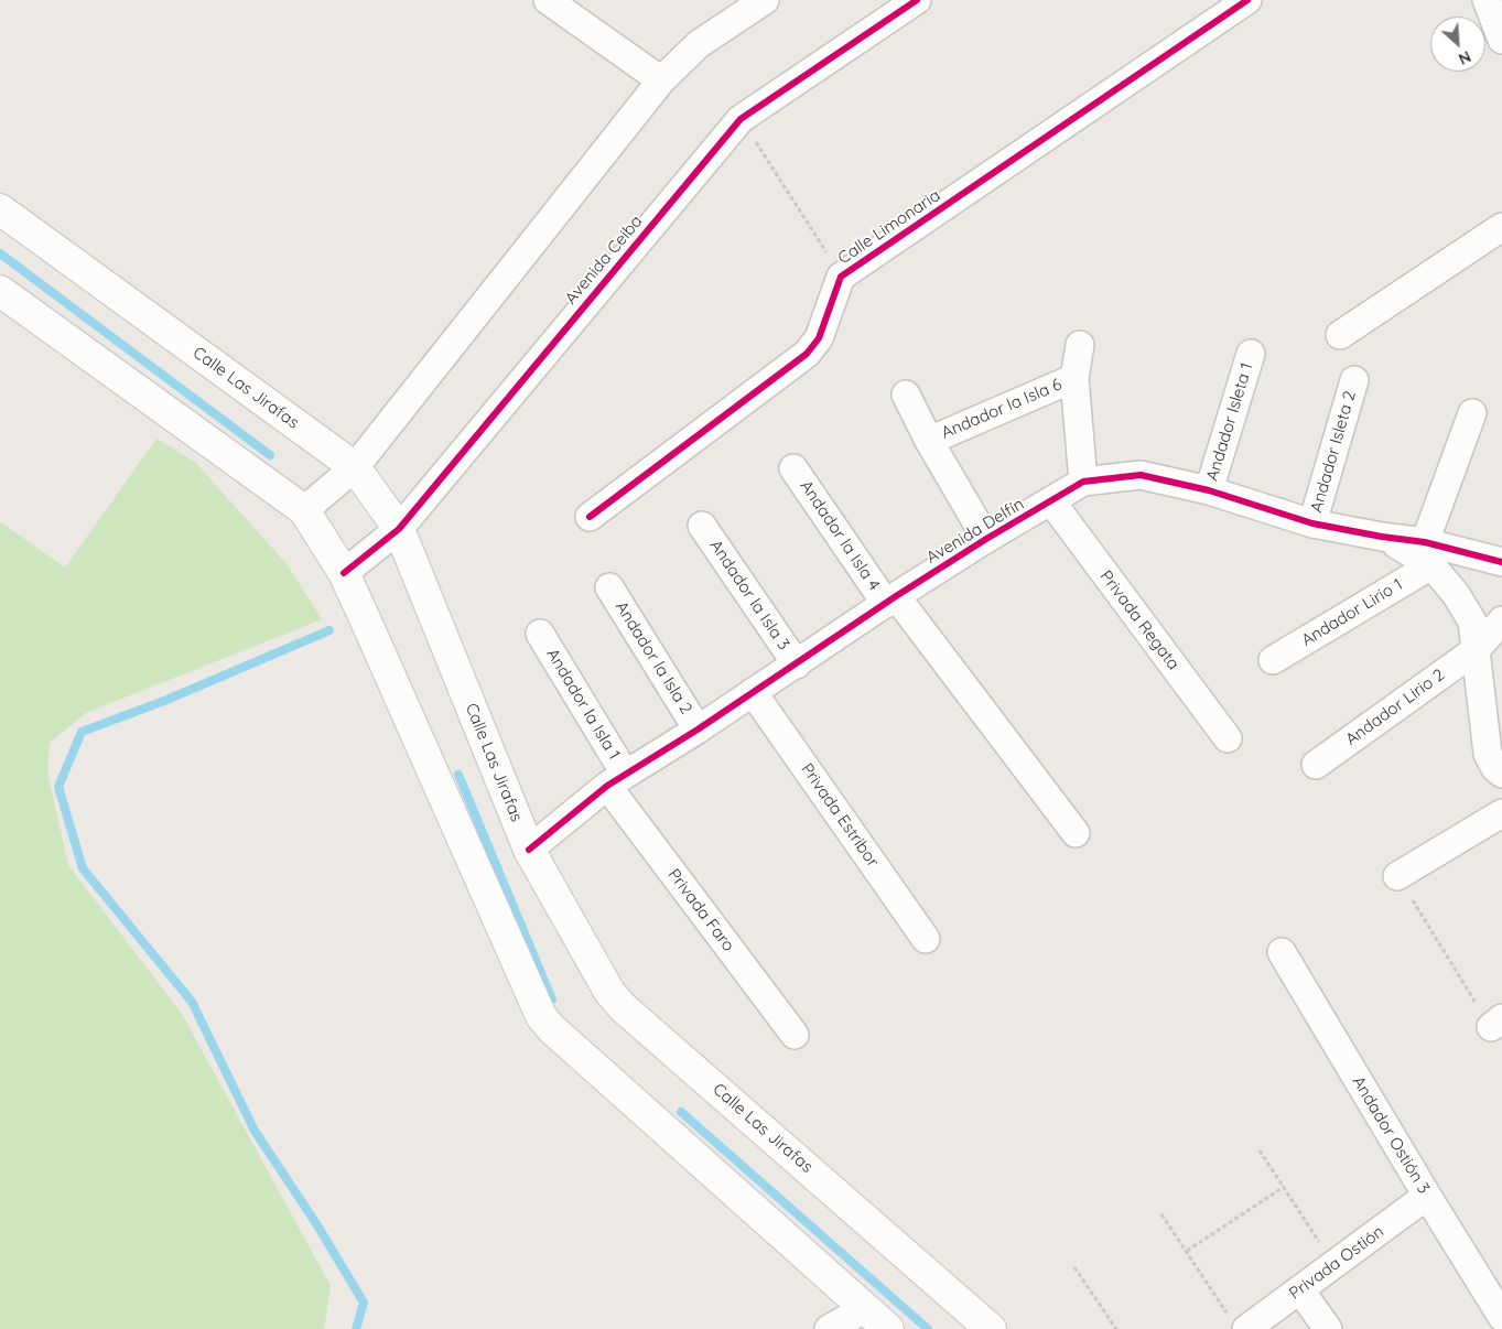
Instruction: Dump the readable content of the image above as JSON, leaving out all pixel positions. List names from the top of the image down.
{
  "streets": {
    "main road": ["Calle Las Jirafas"],
    "street": [
      "Calle Limonaria",
      "Avenida Ceiba",
      "Andador la Isla 6",
      "Andador Isleta 1",
      "Andador Isleta 2",
      "Avenida Delfín",
      "Andador la Isla 4",
      "Andador la Isla 3",
      "Andador Lirio 1",
      "Privada Regata",
      "Andador la Isla 2",
      "Andador la Isla 1",
      "Andador Lirio 2",
      "Privada Estribor",
      "Privada Faro",
      "Andador Ostión 3",
      "Privada Ostión"
    ]
  },
  "crossings": [
    ["Avenida Ceiba", "Calle Las Jirafas"],
    ["Calle Las Jirafas", "Avenida Delfín"],
    ["Andador Isleta 1", "Avenida Delfín"],
    ["Andador Isleta 2", "Avenida Delfín"],
    ["Avenida Delfín", "Andador la Isla 4"],
    ["Avenida Delfín", "Andador la Isla 3"],
    ["Avenida Delfín", "Andador Lirio 1"],
    ["Avenida Delfín", "Privada Regata"],
    ["Avenida Delfín", "Andador la Isla 2"],
    ["Avenida Delfín", "Andador la Isla 1"],
    ["Avenida Delfín", "Privada Estribor"],
    ["Avenida Delfín", "Privada Faro"],
    ["Andador la Isla 1", "Privada Faro"],
    ["Andador Ostión 3", "Privada Ostión"]
  ],
  "north": "bottom right"
}
